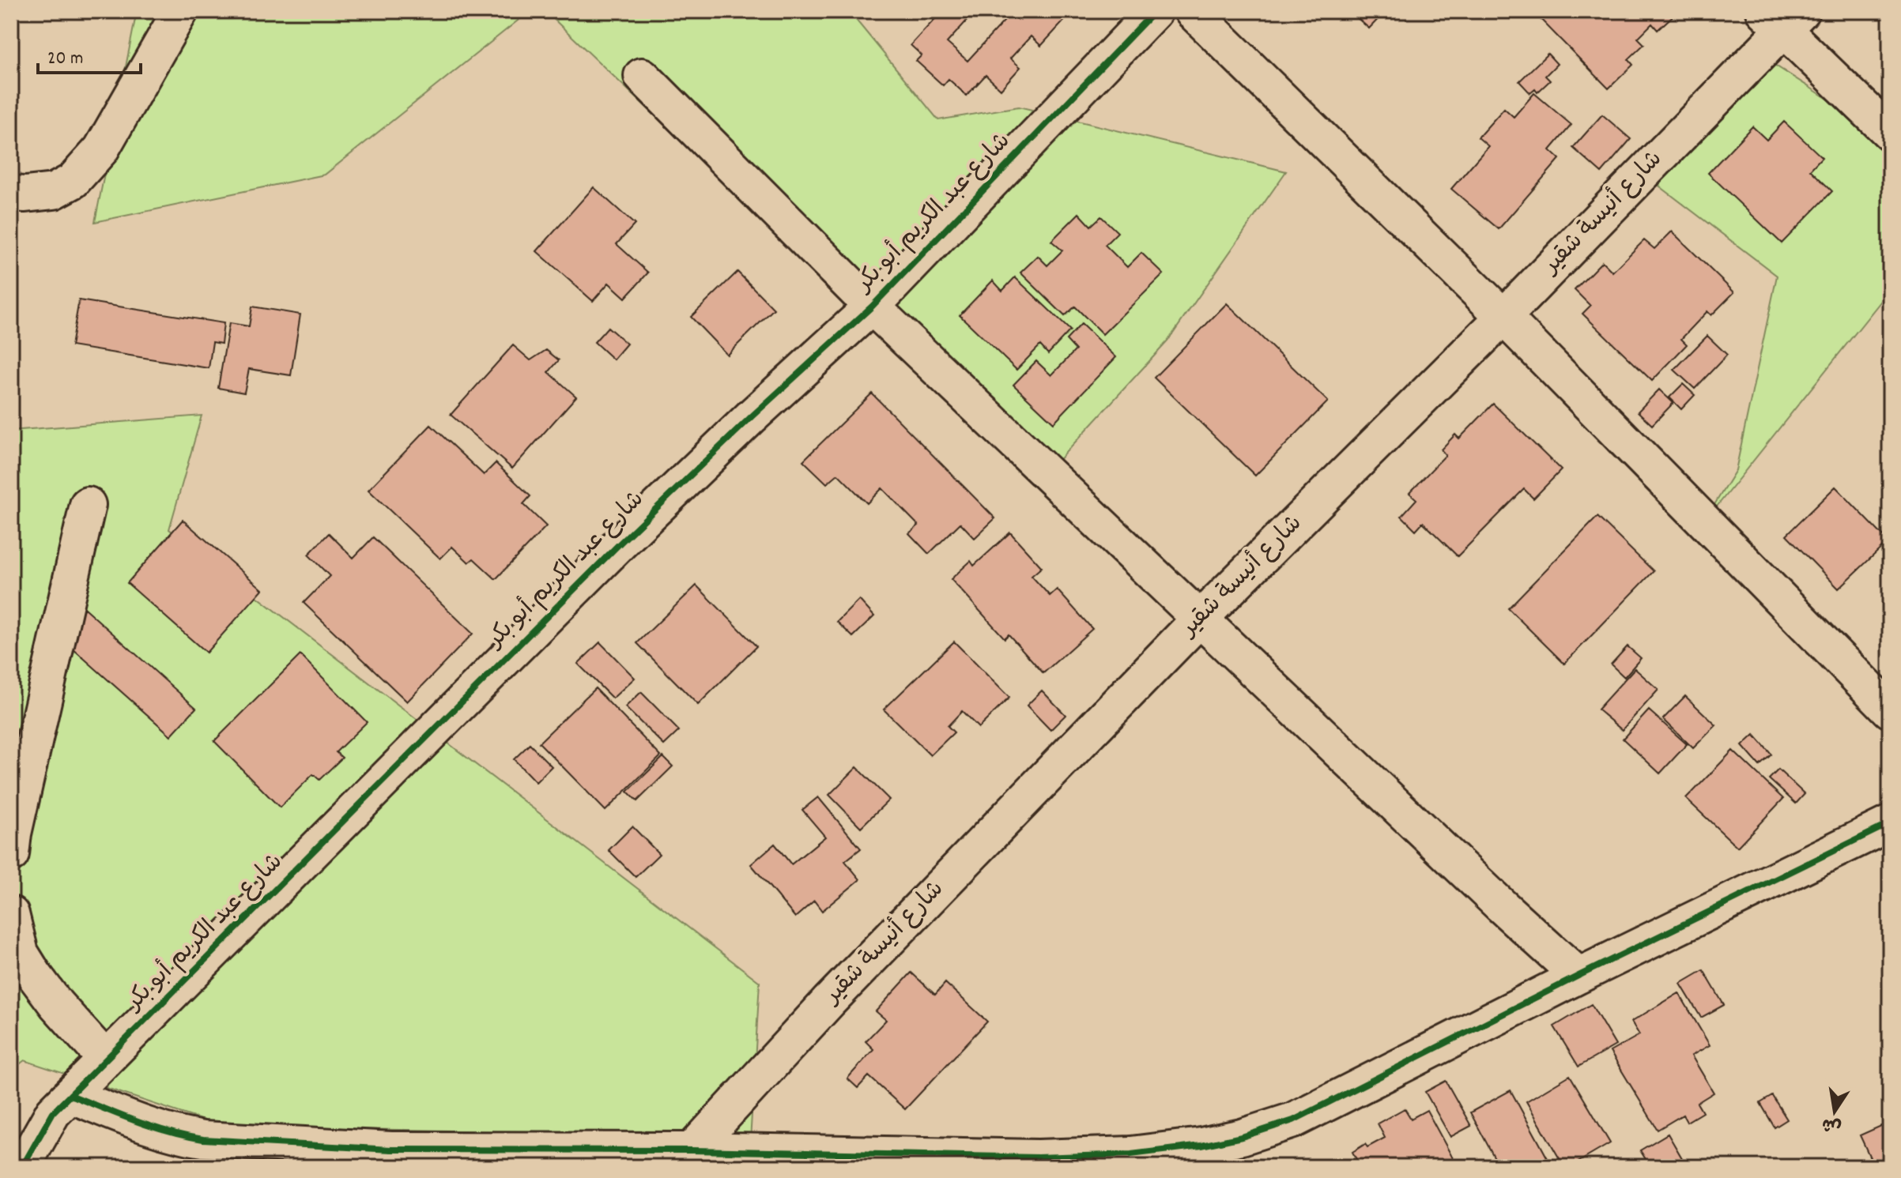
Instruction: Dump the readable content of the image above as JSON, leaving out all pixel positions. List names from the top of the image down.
{
  "streets": {
    "street": ["شارع عبد الكريم أبو بكر", "شارع أنيسة شقير"]
  },
  "scale_bar": "20 m",
  "north": "bottom"
}
